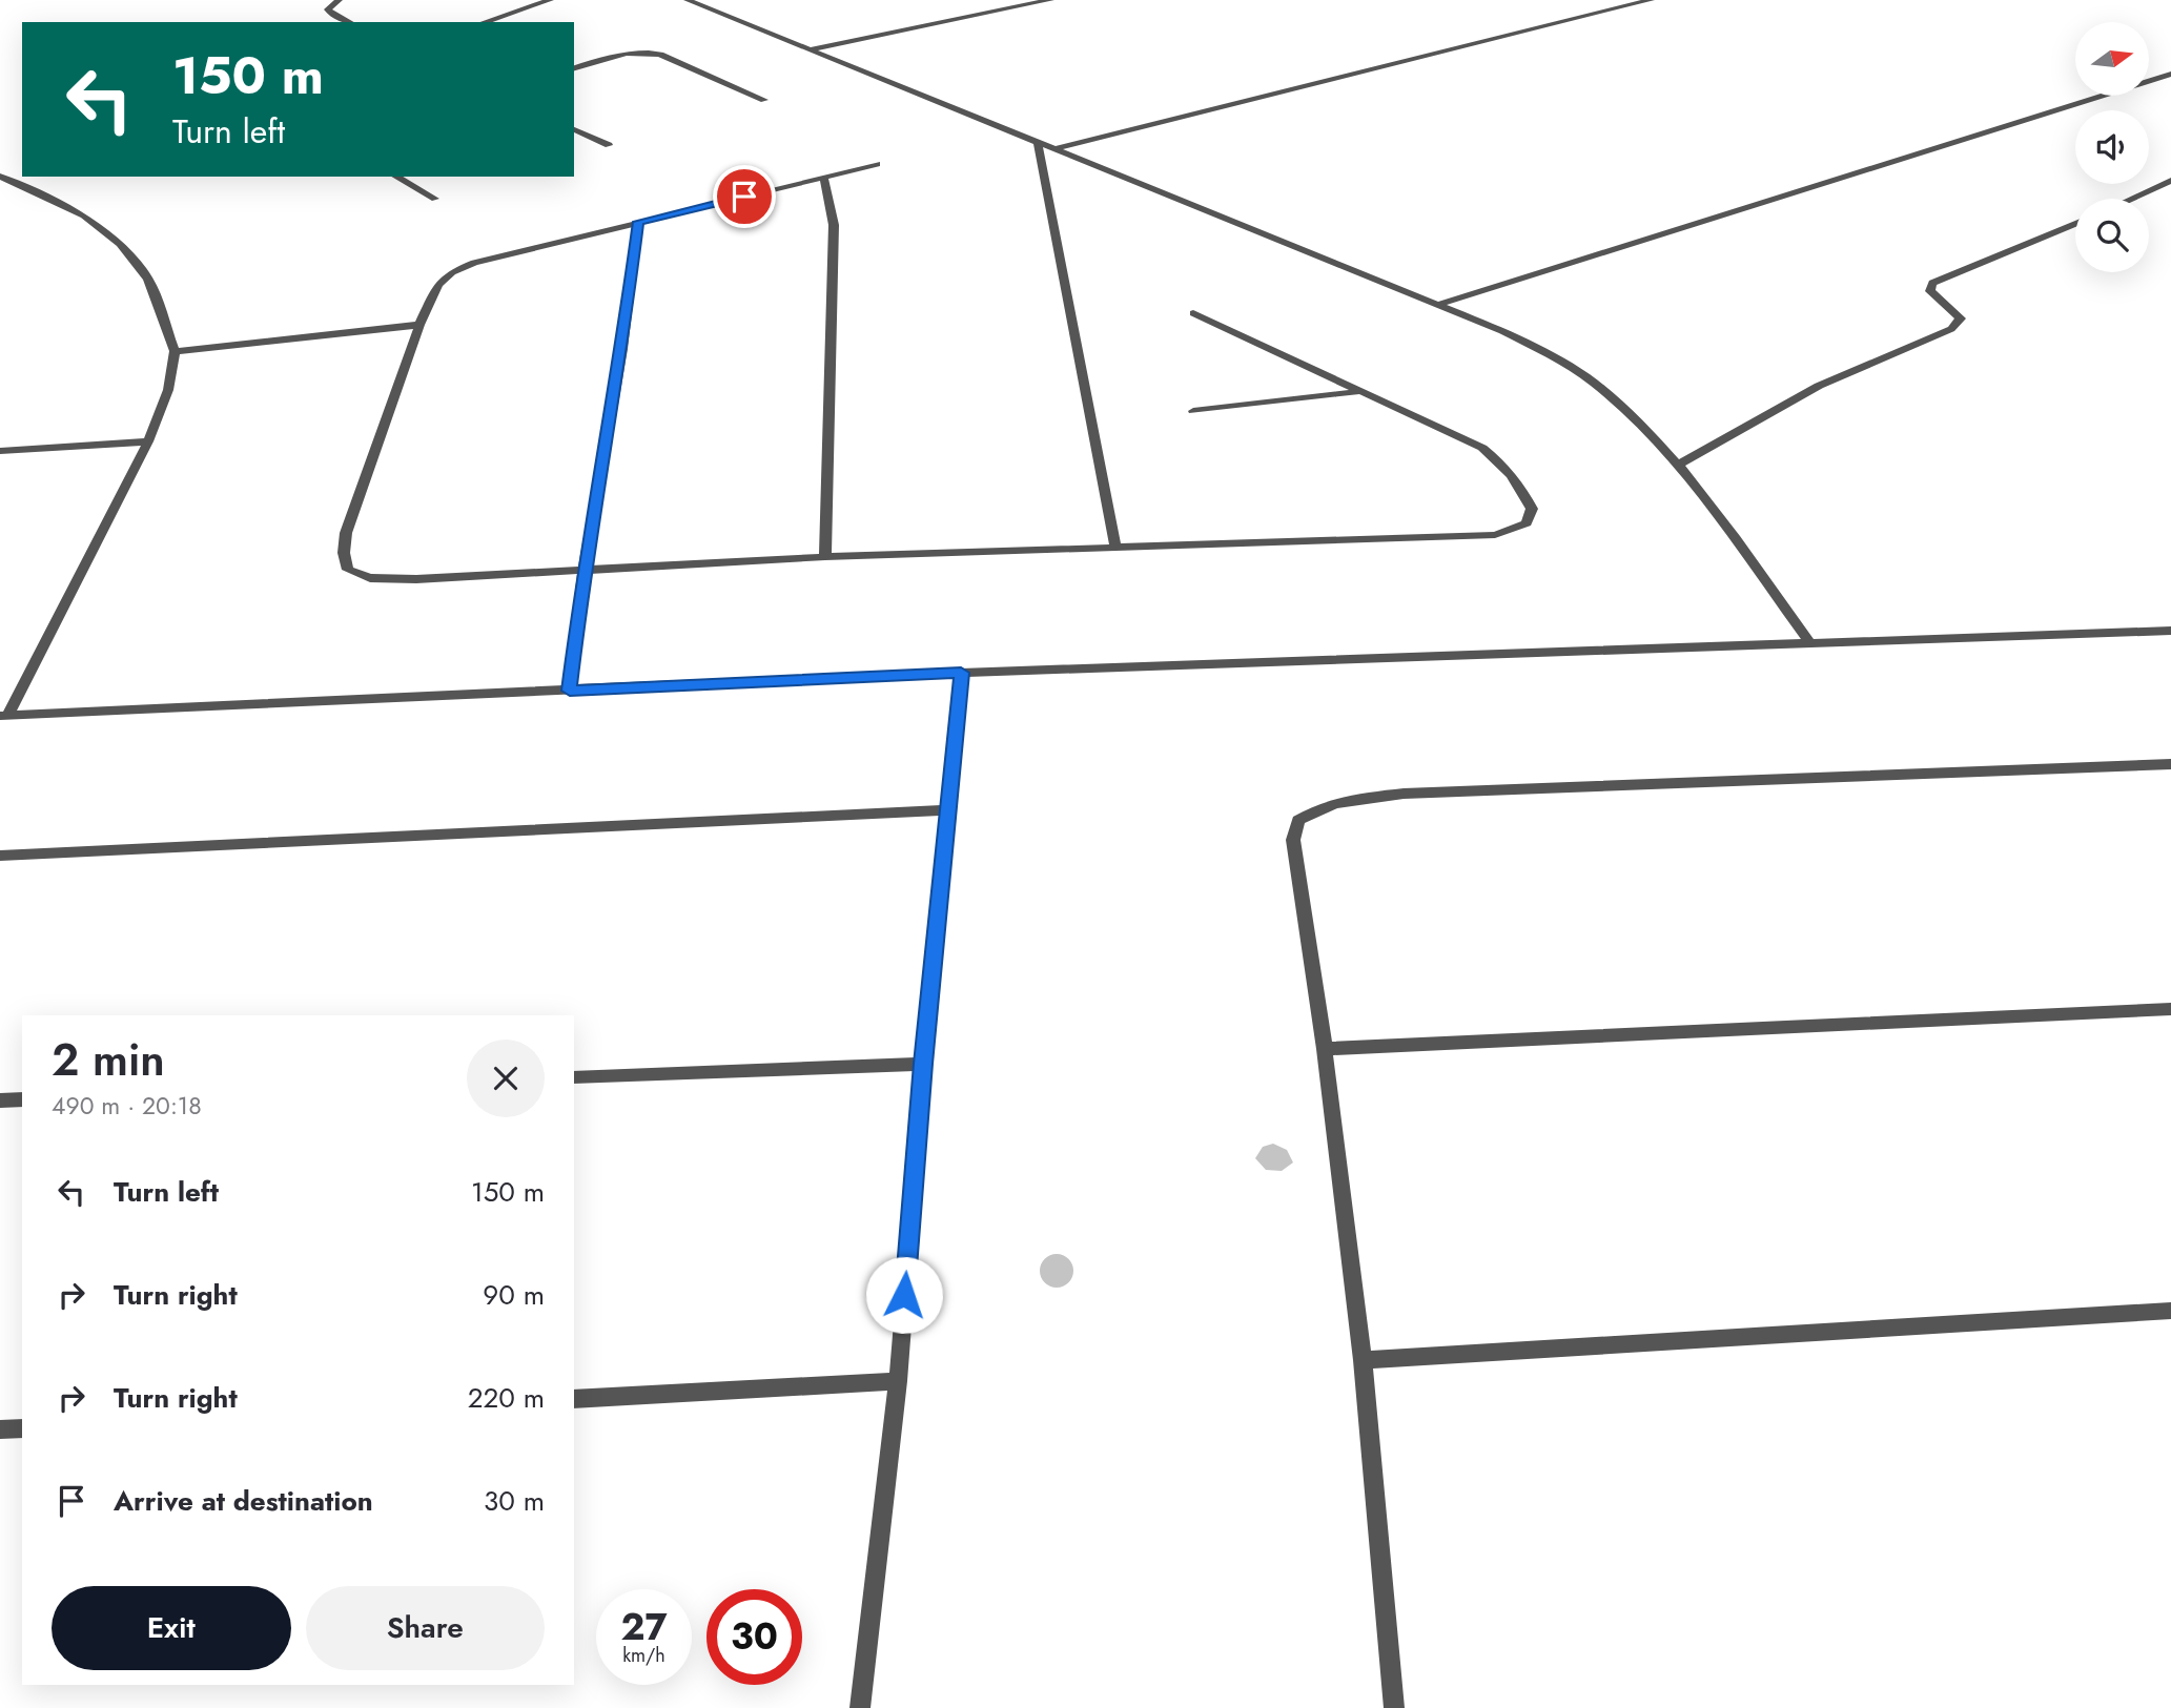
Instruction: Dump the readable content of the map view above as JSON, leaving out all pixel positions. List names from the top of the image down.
{
  "north": "right",
  "page": {
    "turn": ["150 m", "Turn left"],
    "heading": ["2 min", "490 m · 20:18"],
    "list": [
      {
        "name": "Turn left",
        "value": "150 m"
      },
      {
        "name": "Turn right",
        "value": "90 m"
      },
      {
        "name": "Turn right",
        "value": "220 m"
      },
      {
        "name": "Arrive at destination",
        "value": "30 m"
      }
    ],
    "buttons": ["Exit", "Share"],
    "speed": "27 km/h",
    "limit": "30"
  }
}
